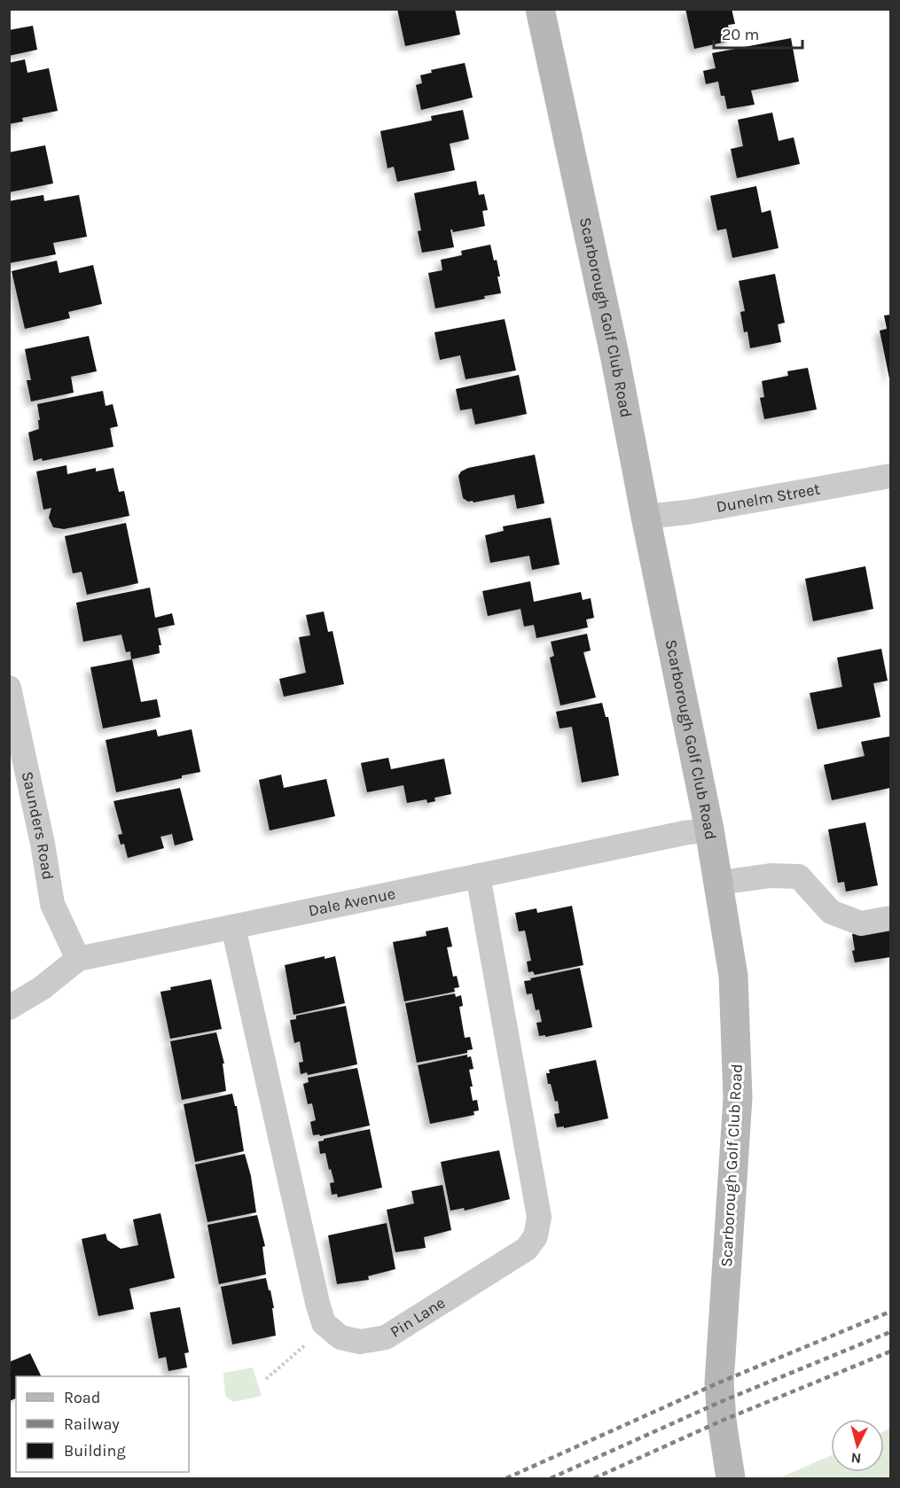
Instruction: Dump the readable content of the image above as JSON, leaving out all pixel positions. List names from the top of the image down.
{
  "streets": {
    "street": [
      "Scarborough Golf Club Road",
      "Dunelm Street",
      "Saunders Road",
      "Dale Avenue",
      "Pin Lane"
    ]
  },
  "crossings": [
    ["Scarborough Golf Club Road", "Dunelm Street"],
    ["Scarborough Golf Club Road", "Dale Avenue"],
    ["Saunders Road", "Dale Avenue"],
    ["Dale Avenue", "Pin Lane"]
  ],
  "legend": ["Road", "Railway", "Building"],
  "scale_bar": "20 m",
  "north": "bottom"
}
